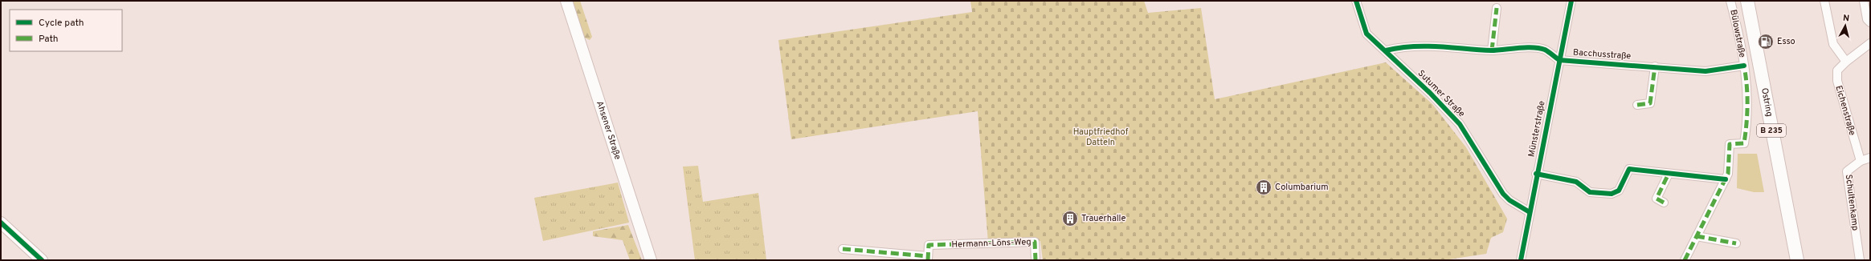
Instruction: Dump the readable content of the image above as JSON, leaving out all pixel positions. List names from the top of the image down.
{
  "streets": {
    "main road": ["Ostring", "Ahsener Straße", "B 235"],
    "street": [
      "Bülowstraße",
      "Bacchusstraße",
      "Sutumer Straße",
      "Eichenstraße",
      "Münsterstraße",
      "Schultenkamp",
      "Hermann-Löns-Weg"
    ]
  },
  "crossings": [
    ["Bülowstraße", "Bacchusstraße"],
    ["Bacchusstraße", "Münsterstraße"],
    ["Sutumer Straße", "Münsterstraße"],
    ["Eichenstraße", "Schultenkamp"]
  ],
  "parks": ["Hauptfriedhof Datteln"],
  "places": {
    "fuel station": ["Esso"],
    "building": ["Columbarium", "Trauerhalle"]
  },
  "legend": ["Cycle path", "Path"],
  "north": "top"
}
